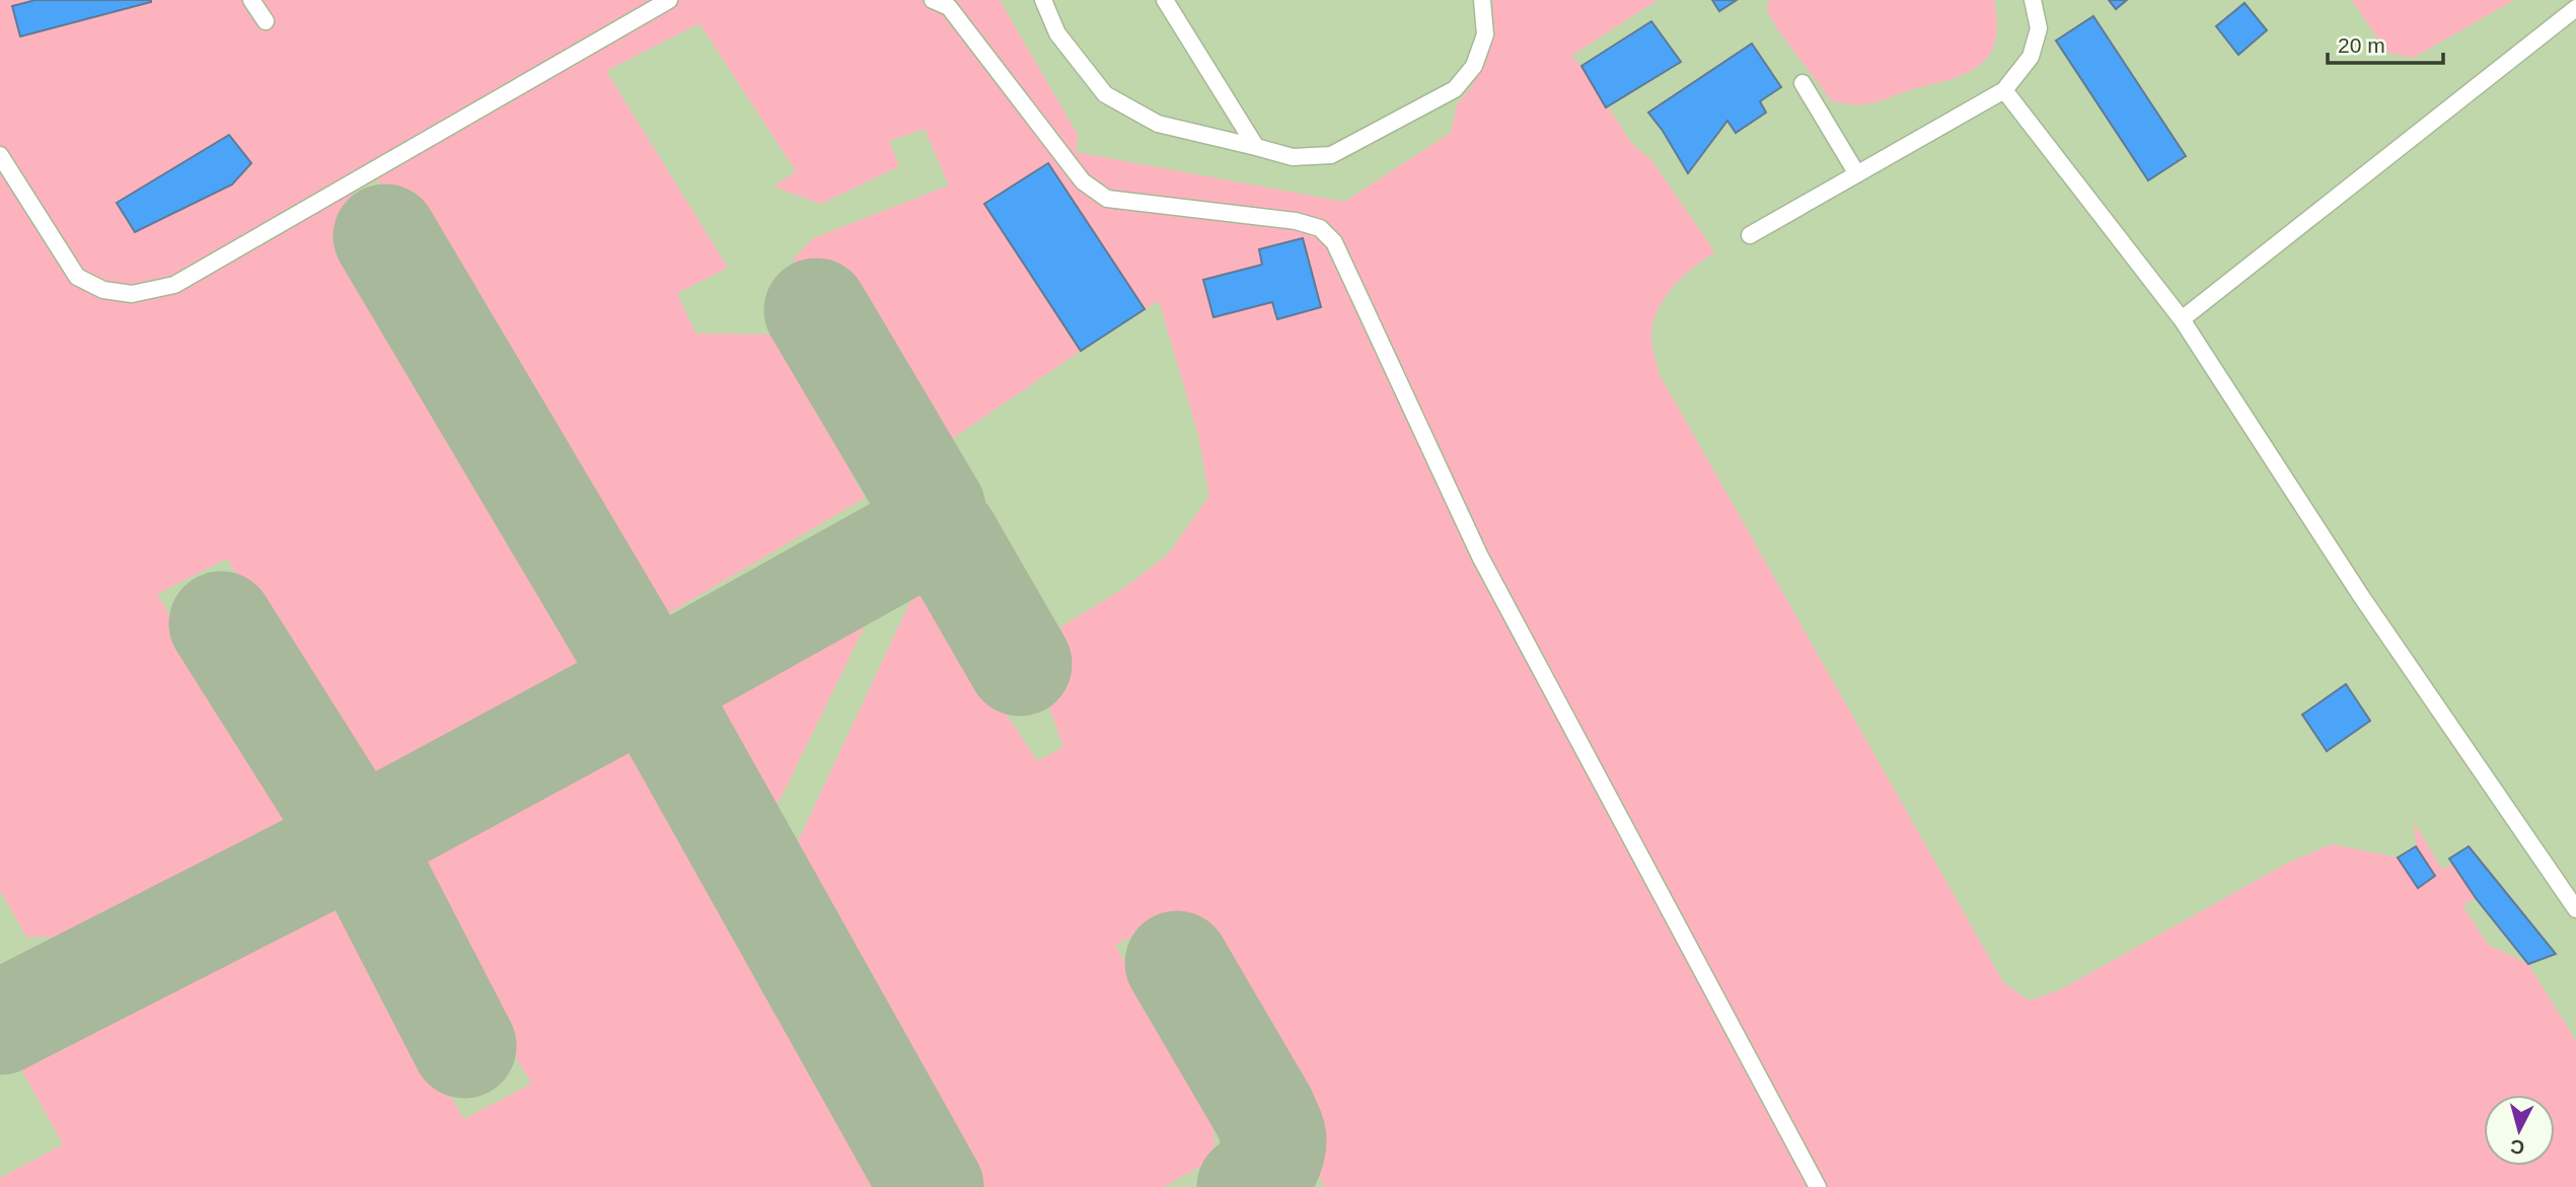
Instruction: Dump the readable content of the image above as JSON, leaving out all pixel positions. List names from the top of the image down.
{
  "scale_bar": "20 m",
  "north": "bottom"
}
